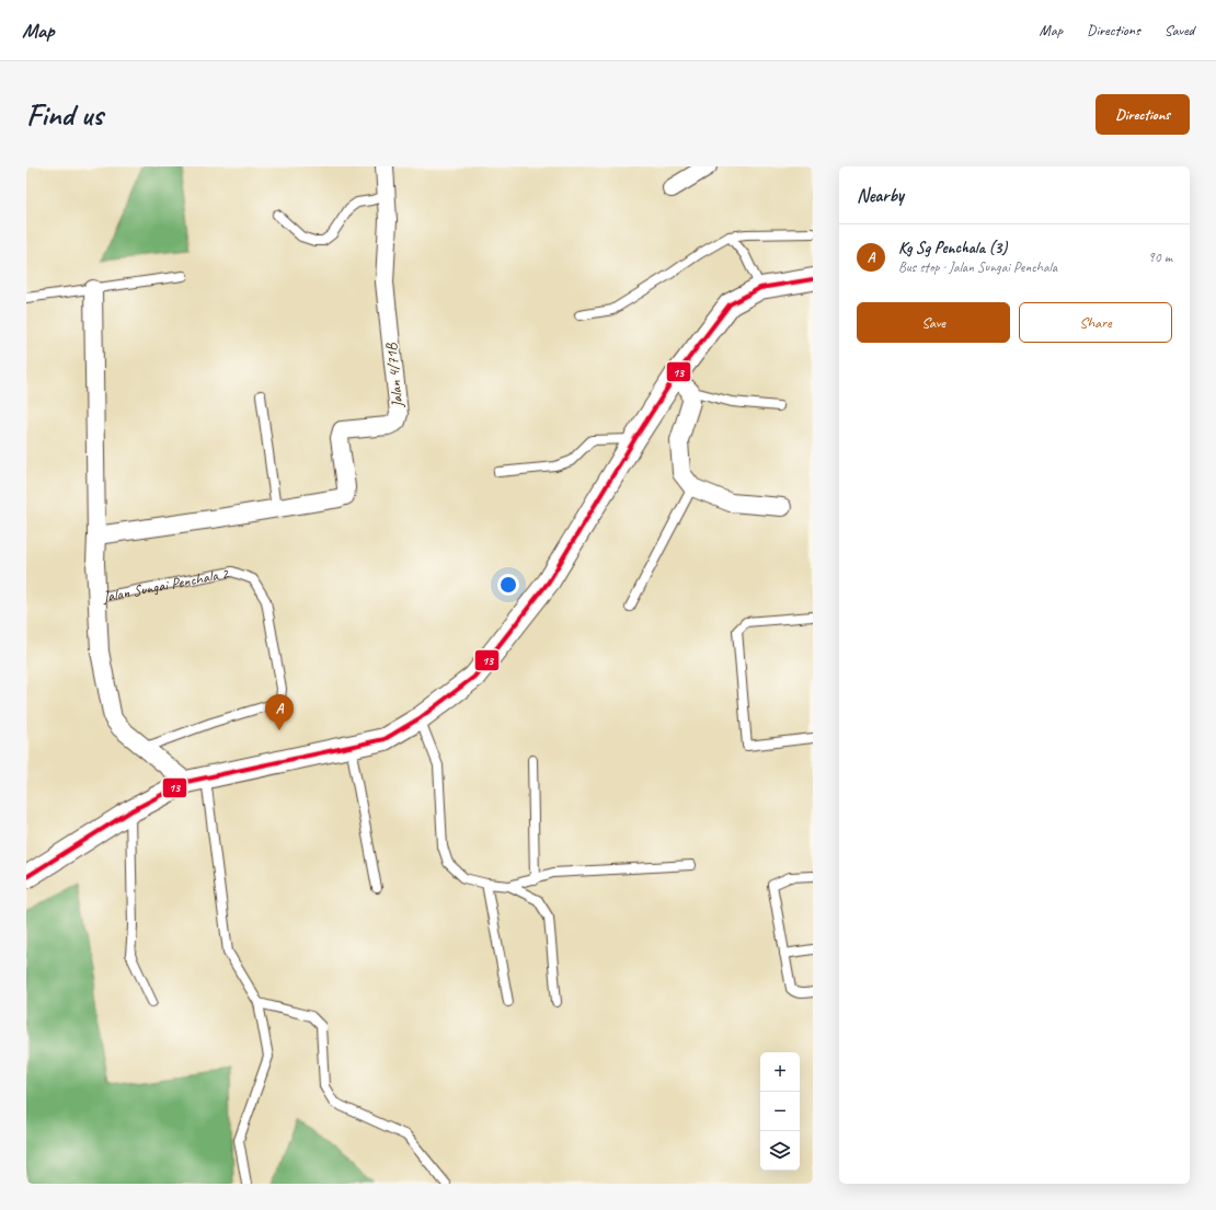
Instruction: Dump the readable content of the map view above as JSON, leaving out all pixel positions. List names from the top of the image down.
{
  "streets": {
    "street": ["Jalan 4/71B", "Jalan Sungai Penchala 2"]
  },
  "crossings": [
    ["Jalan 4/71B", "Jalan Sungai Penchala 2"]
  ],
  "lines": ["transit line 13"],
  "page": {
    "header": "Map",
    "nav": ["Map", "Directions", "Saved"],
    "buttons": [
      "Directions",
      ["Save", "Share"]
    ],
    "title": "Find us",
    "heading": "Nearby",
    "list": [
      {
        "mark": "A",
        "name": "Kg Sg Penchala (3)",
        "note": "Bus stop · Jalan Sungai Penchala",
        "value": "90 m"
      }
    ],
    "pins": "A",
    "map_buttons": ["+", "−"]
  }
}
